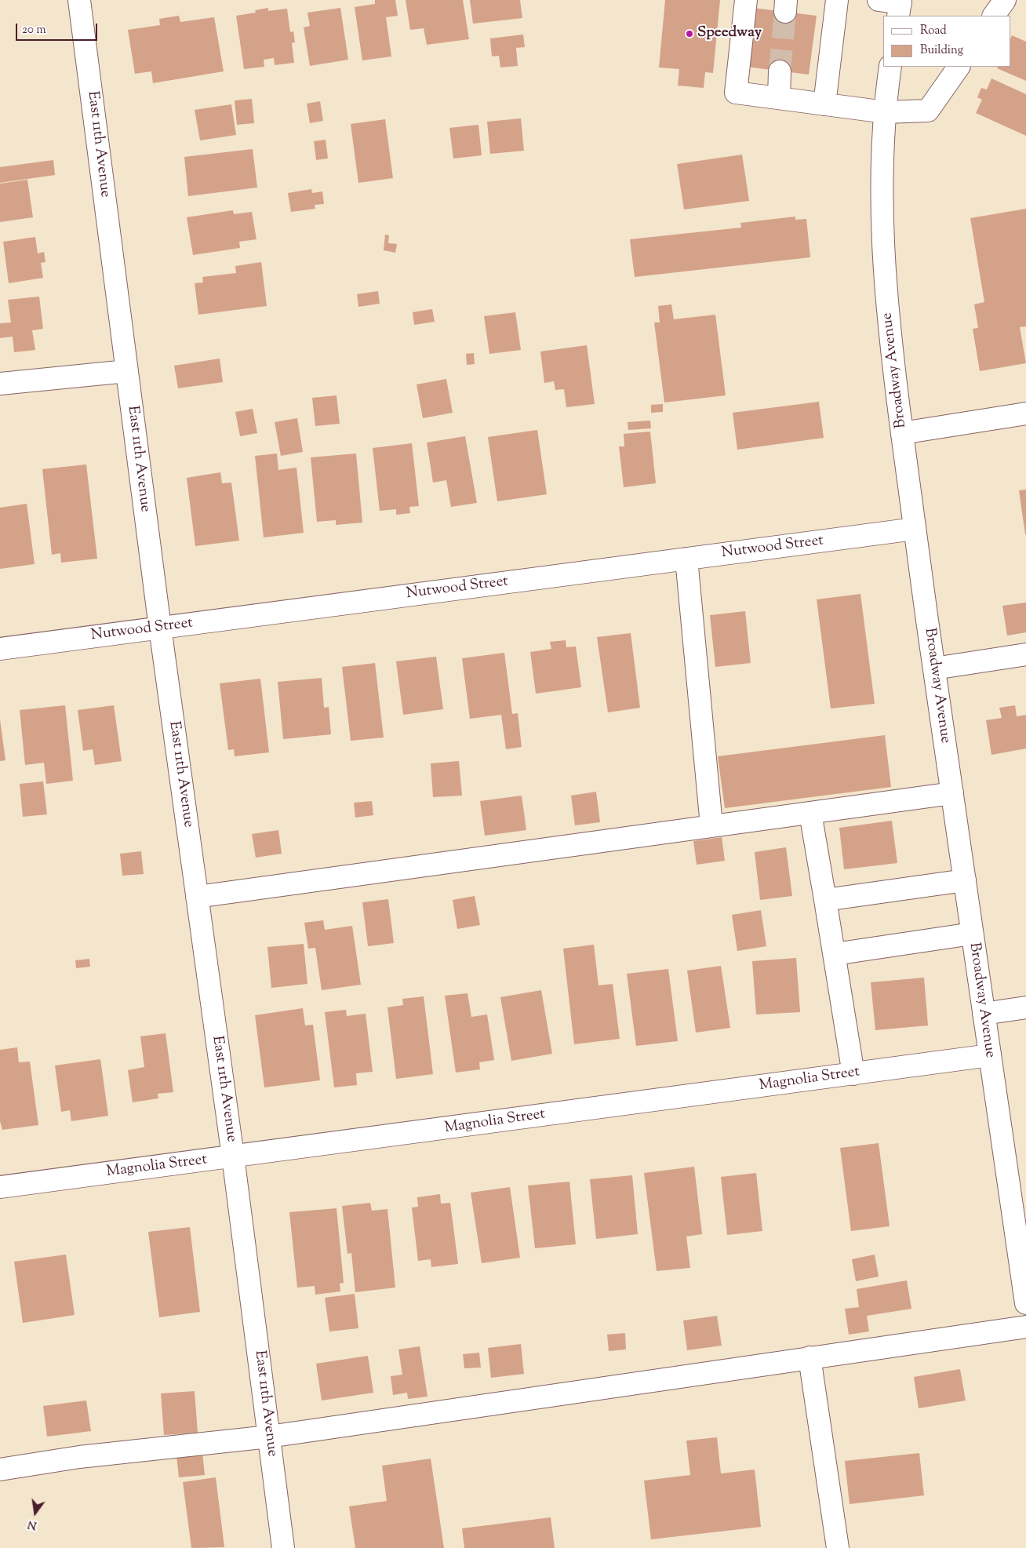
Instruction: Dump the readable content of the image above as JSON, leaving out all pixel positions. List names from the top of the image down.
{
  "streets": {
    "street": [
      "East 11th Avenue",
      "Broadway Avenue",
      "Nutwood Street",
      "Magnolia Street"
    ]
  },
  "crossings": [
    ["East 11th Avenue", "Nutwood Street"],
    ["East 11th Avenue", "Magnolia Street"],
    ["Broadway Avenue", "Nutwood Street"],
    ["Broadway Avenue", "Magnolia Street"]
  ],
  "places": ["Speedway"],
  "legend": ["Road", "Building"],
  "scale_bar": "20 m",
  "north": "bottom"
}
